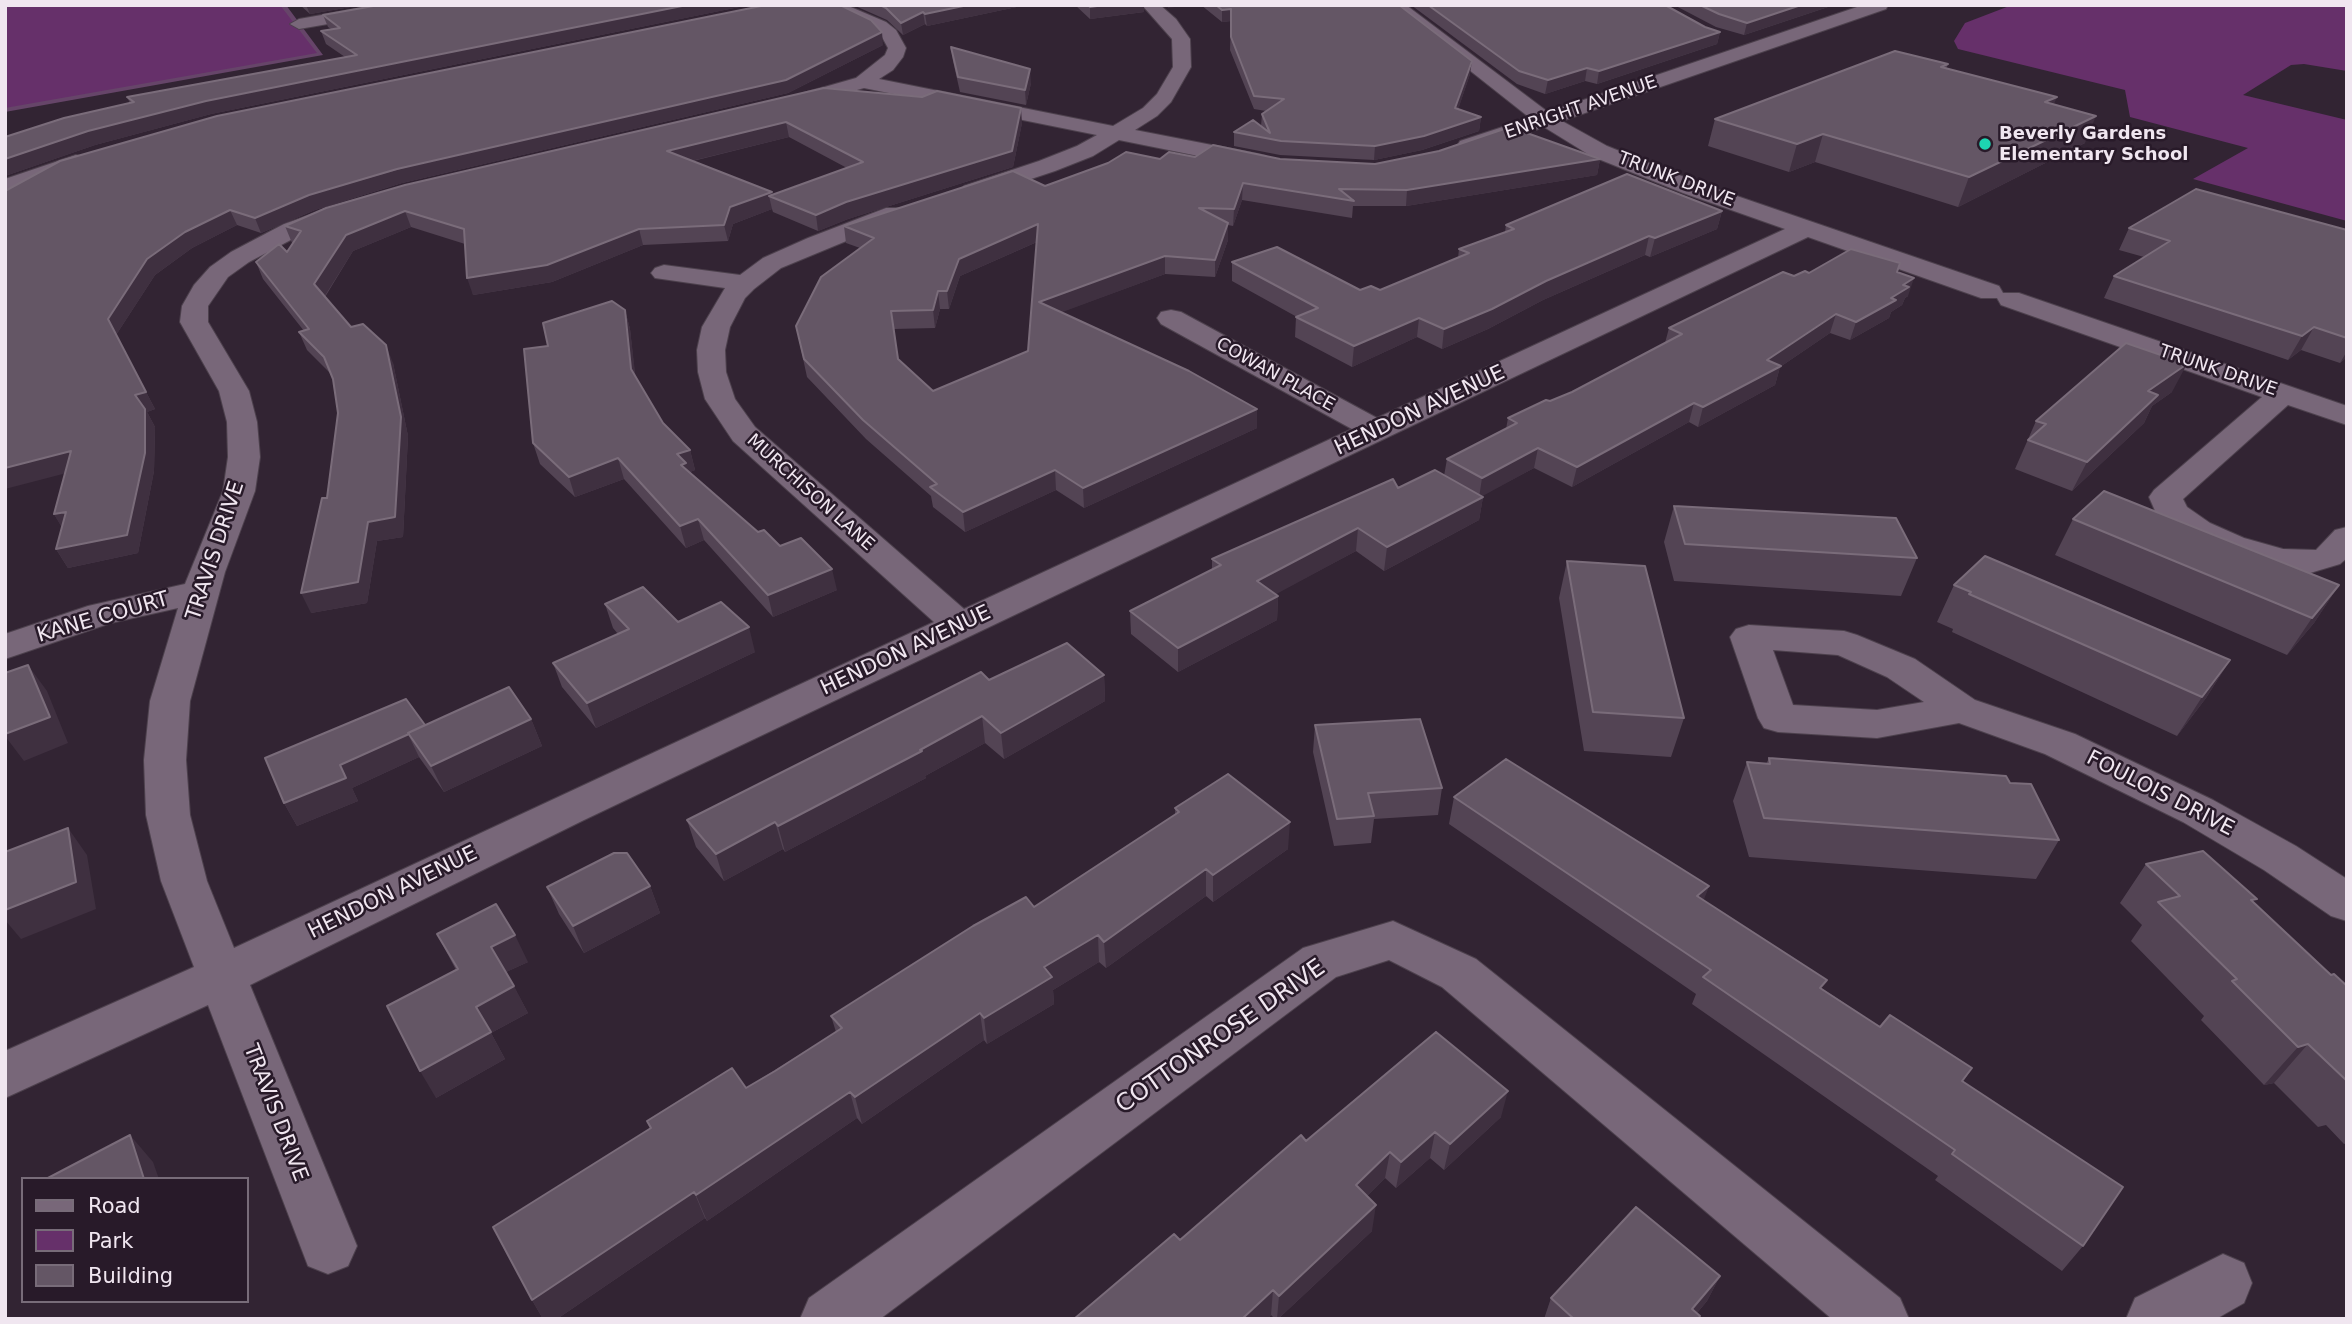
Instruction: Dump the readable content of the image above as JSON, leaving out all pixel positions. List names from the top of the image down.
{
  "streets": {
    "street": [
      "ENRIGHT AVENUE",
      "TRUNK DRIVE",
      "COWAN PLACE",
      "HENDON AVENUE",
      "MURCHISON LANE",
      "TRAVIS DRIVE",
      "KANE COURT",
      "FOULOIS DRIVE",
      "COTTONROSE DRIVE"
    ]
  },
  "crossings": [
    ["ENRIGHT AVENUE", "TRUNK DRIVE"],
    ["TRUNK DRIVE", "HENDON AVENUE"],
    ["COWAN PLACE", "HENDON AVENUE"],
    ["HENDON AVENUE", "MURCHISON LANE"],
    ["HENDON AVENUE", "TRAVIS DRIVE"],
    ["TRAVIS DRIVE", "KANE COURT"]
  ],
  "places": ["Beverly Gardens Elementary School"],
  "legend": ["Road", "Park", "Building"]
}
